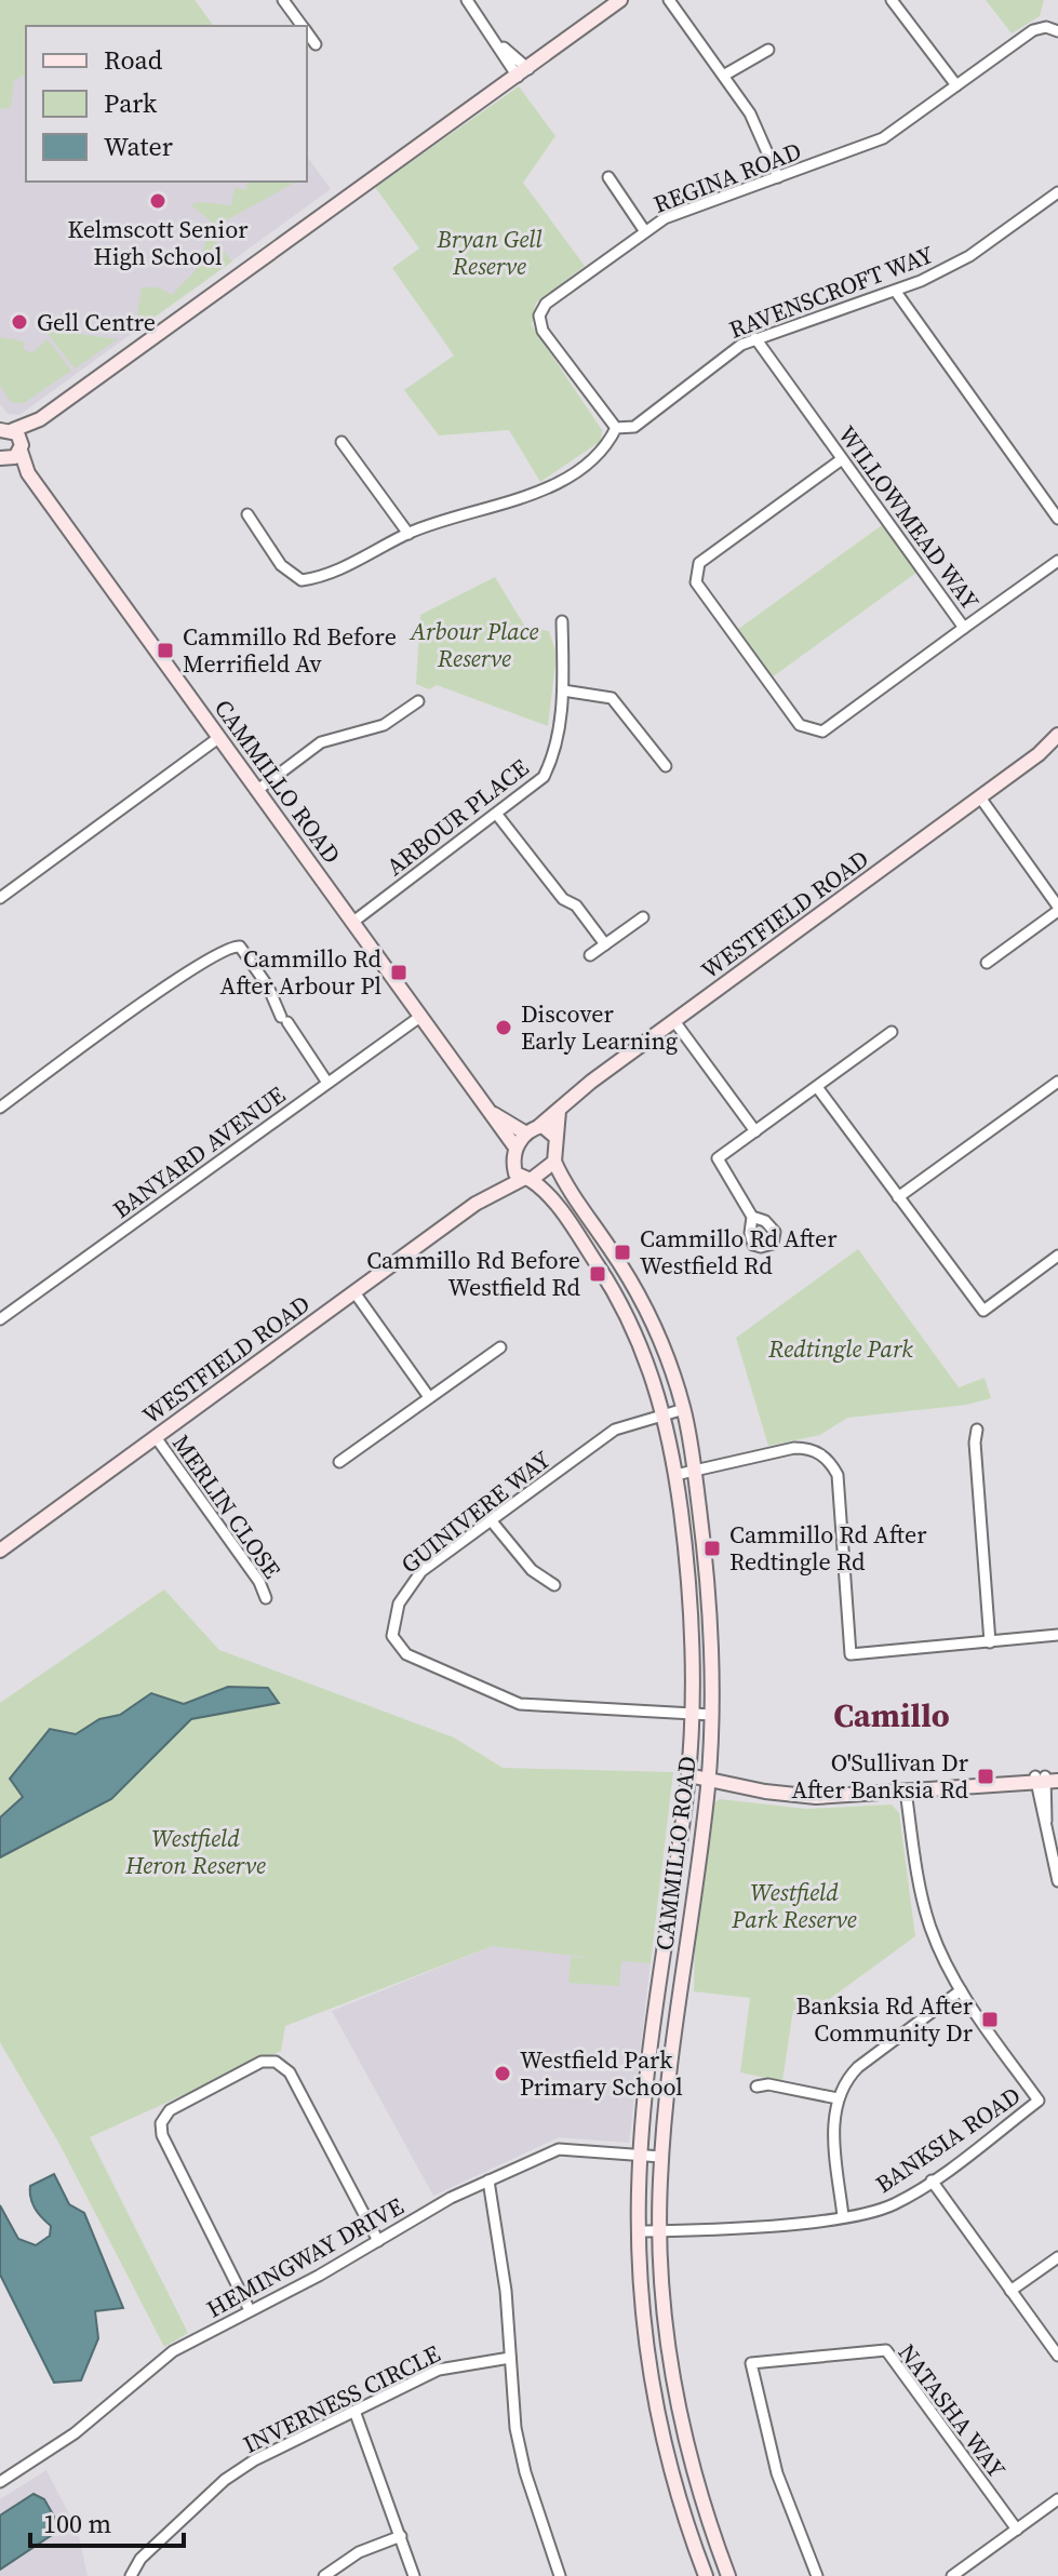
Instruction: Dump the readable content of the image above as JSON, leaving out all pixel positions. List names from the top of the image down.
{
  "streets": {
    "main road": ["CAMMILLO ROAD", "WESTFIELD ROAD"],
    "street": [
      "REGINA ROAD",
      "RAVENSCROFT WAY",
      "WILLOWMEAD WAY",
      "ARBOUR PLACE",
      "BANYARD AVENUE",
      "MERLIN CLOSE",
      "GUINIVERE WAY",
      "BANKSIA ROAD",
      "HEMINGWAY DRIVE",
      "INVERNESS CIRCLE",
      "NATASHA WAY"
    ]
  },
  "crossings": [
    ["REGINA ROAD", "RAVENSCROFT WAY"],
    ["RAVENSCROFT WAY", "WILLOWMEAD WAY"],
    ["CAMMILLO ROAD", "ARBOUR PLACE"],
    ["CAMMILLO ROAD", "WESTFIELD ROAD"],
    ["CAMMILLO ROAD", "BANYARD AVENUE"],
    ["CAMMILLO ROAD", "GUINIVERE WAY"],
    ["CAMMILLO ROAD", "BANKSIA ROAD"],
    ["CAMMILLO ROAD", "HEMINGWAY DRIVE"],
    ["WESTFIELD ROAD", "MERLIN CLOSE"]
  ],
  "districts": ["Camillo"],
  "parks": [
    "Bryan Gell Reserve",
    "Arbour Place Reserve",
    "Redtingle Park",
    "Westfield Heron Reserve",
    "Westfield Park Reserve"
  ],
  "places": {
    "other": [
      "Kelmscott Senior High School",
      "Gell Centre",
      "Discover Early Learning",
      "Westfield Park Primary School"
    ],
    "transit": [
      "Cammillo Rd Before Merrifield Av",
      "Cammillo Rd After Arbour Pl",
      "Cammillo Rd After Westfield Rd",
      "Cammillo Rd Before Westfield Rd",
      "Cammillo Rd After Redtingle Rd",
      "O'Sullivan Dr After Banksia Rd",
      "Banksia Rd After Community Dr"
    ]
  },
  "legend": ["Road", "Park", "Water"],
  "scale_bar": "100 m"
}
